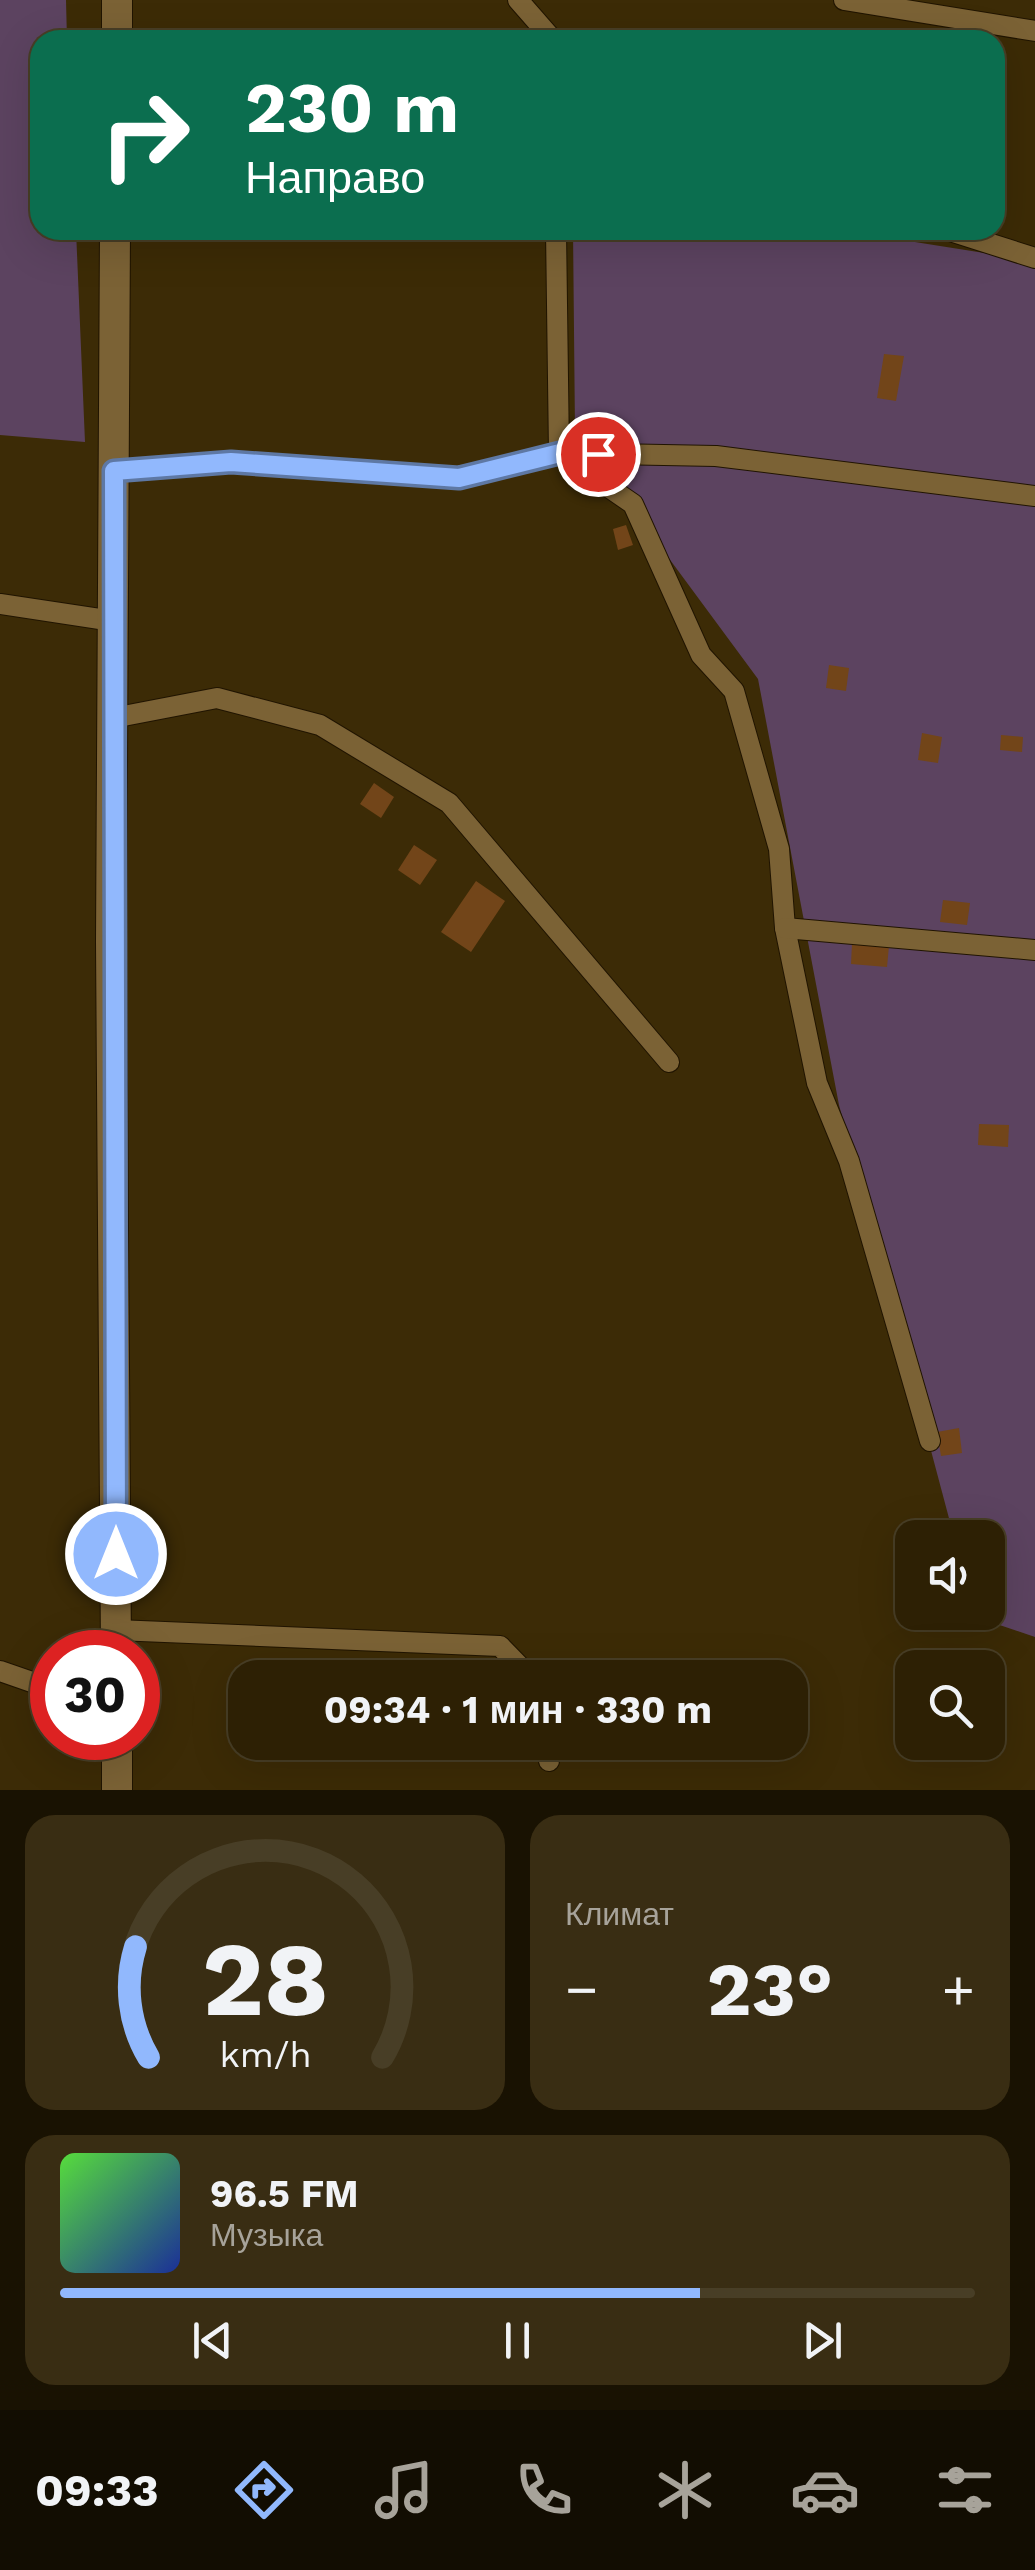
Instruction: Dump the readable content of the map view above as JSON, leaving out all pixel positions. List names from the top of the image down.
{
  "page": {
    "turn": ["230 m", "Направо"],
    "limit": "30",
    "trip": "09:34 · 1 мин · 330 m",
    "tile": "Климат",
    "heat": ["−", "23°", "+"],
    "song": ["96.5 FM", "Музыка"],
    "tabs": "09:33",
    "gauge": ["28", "km/h"]
  }
}
